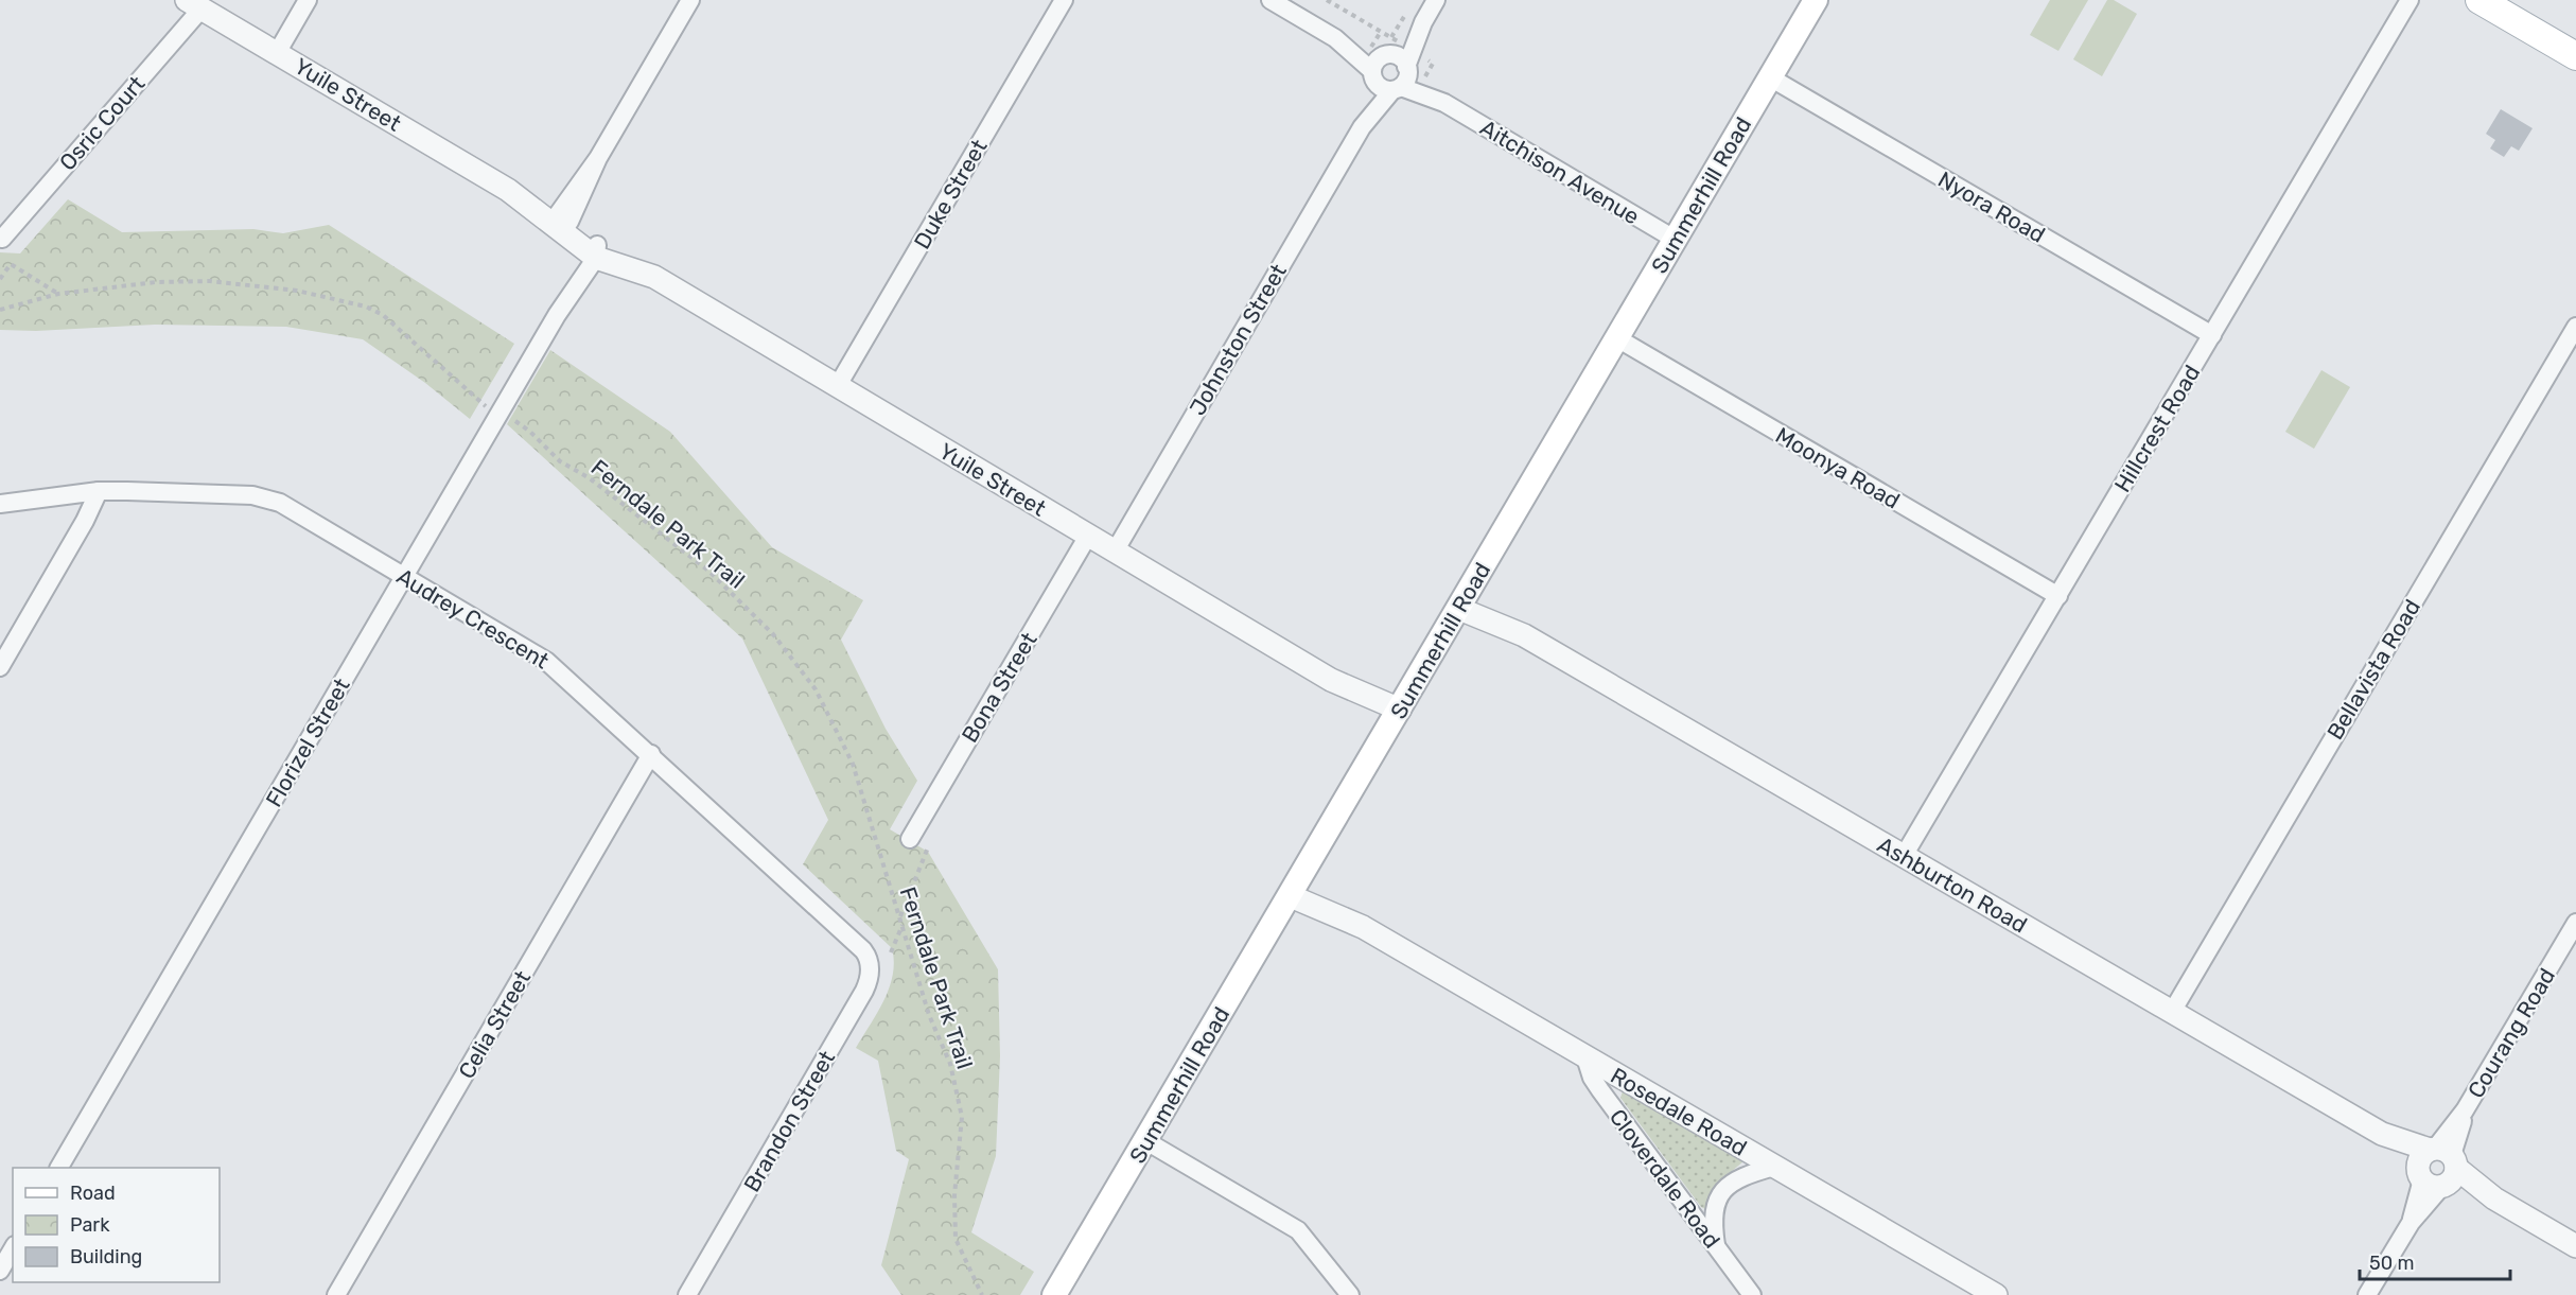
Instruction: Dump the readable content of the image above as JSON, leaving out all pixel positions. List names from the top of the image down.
{
  "streets": {
    "main road": ["Summerhill Road"],
    "street": [
      "Yuile Street",
      "Osric Court",
      "Aitchison Avenue",
      "Duke Street",
      "Nyora Road",
      "Johnston Street",
      "Hillcrest Road",
      "Moonya Road",
      "Audrey Crescent",
      "Bellavista Road",
      "Bona Street",
      "Florizel Street",
      "Ashburton Road",
      "Celia Street",
      "Courang Road",
      "Rosedale Road",
      "Brandon Street",
      "Cloverdale Road"
    ],
    "path": ["Ferndale Park Trail"]
  },
  "crossings": [
    ["Yuile Street", "Osric Court"],
    ["Yuile Street", "Duke Street"],
    ["Yuile Street", "Summerhill Road"],
    ["Yuile Street", "Johnston Street"],
    ["Yuile Street", "Bona Street"],
    ["Yuile Street", "Florizel Street"],
    ["Aitchison Avenue", "Summerhill Road"],
    ["Aitchison Avenue", "Johnston Street"],
    ["Summerhill Road", "Nyora Road"],
    ["Summerhill Road", "Moonya Road"],
    ["Summerhill Road", "Ashburton Road"],
    ["Summerhill Road", "Rosedale Road"],
    ["Nyora Road", "Hillcrest Road"],
    ["Hillcrest Road", "Moonya Road"],
    ["Hillcrest Road", "Ashburton Road"],
    ["Ferndale Park Trail", "Florizel Street"],
    ["Audrey Crescent", "Florizel Street"],
    ["Audrey Crescent", "Celia Street"],
    ["Audrey Crescent", "Brandon Street"],
    ["Bellavista Road", "Ashburton Road"],
    ["Ashburton Road", "Courang Road"],
    ["Rosedale Road", "Cloverdale Road"]
  ],
  "legend": ["Road", "Park", "Building"],
  "scale_bar": "50 m"
}
